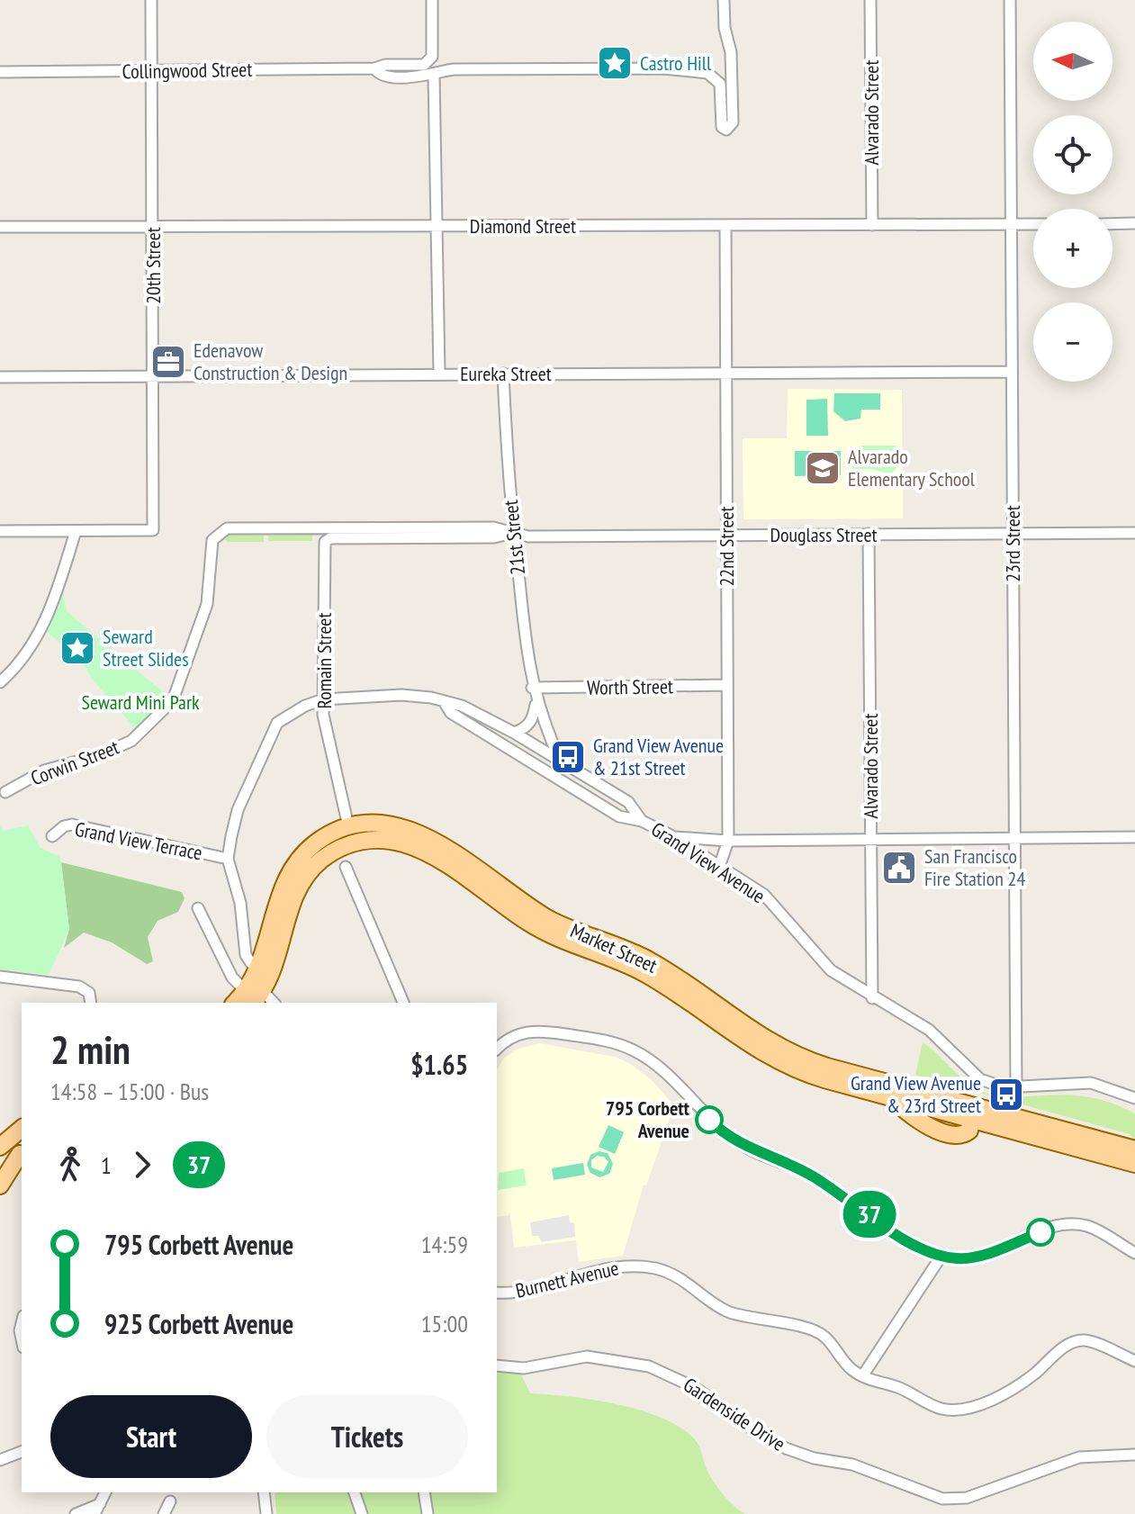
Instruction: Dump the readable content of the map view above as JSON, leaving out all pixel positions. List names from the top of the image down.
{
  "streets": {
    "main road": ["Market Street"],
    "street": [
      "Collingwood Street",
      "Alvarado Street",
      "Diamond Street",
      "20th Street",
      "Eureka Street",
      "Douglass Street",
      "21st Street",
      "23rd Street",
      "22nd Street",
      "Romain Street",
      "Worth Street",
      "Corwin Street",
      "Grand View Terrace",
      "Grand View Avenue",
      "Burnett Avenue",
      "Gardenside Drive"
    ]
  },
  "crossings": [
    ["Collingwood Street", "20th Street"],
    ["Alvarado Street", "Diamond Street"],
    ["Alvarado Street", "Douglass Street"],
    ["Alvarado Street", "Grand View Avenue"],
    ["Diamond Street", "20th Street"],
    ["Diamond Street", "23rd Street"],
    ["Diamond Street", "22nd Street"],
    ["20th Street", "Eureka Street"],
    ["Eureka Street", "21st Street"],
    ["Eureka Street", "23rd Street"],
    ["Eureka Street", "22nd Street"],
    ["Douglass Street", "21st Street"],
    ["Douglass Street", "23rd Street"],
    ["Douglass Street", "22nd Street"],
    ["Douglass Street", "Romain Street"],
    ["Douglass Street", "Corwin Street"],
    ["21st Street", "Worth Street"],
    ["21st Street", "Grand View Avenue"],
    ["23rd Street", "Grand View Avenue"],
    ["22nd Street", "Worth Street"],
    ["22nd Street", "Grand View Avenue"],
    ["Romain Street", "Grand View Avenue"],
    ["Romain Street", "Market Street"],
    ["Grand View Terrace", "Grand View Avenue"],
    ["Grand View Avenue", "Market Street"]
  ],
  "parks": ["Seward Mini Park"],
  "places": {
    "place": ["Castro Hill", "Seward Street Slides"],
    "office": ["Edenavow Construction & Design"],
    "school or university": ["Alvarado Elementary School"],
    "bus stop": ["Grand View Avenue & 21st Street", "Grand View Avenue & 23rd Street"],
    "public building": ["San Francisco Fire Station 24"],
    "other": ["795 Corbett Avenue"]
  },
  "lines": ["bus line 37"],
  "north": "left",
  "page": {
    "on_map": "37",
    "map_buttons": ["+", "−"],
    "heading": ["2 min", "14:58 – 15:00 · Bus", "$1.65"],
    "legs": ["1", "37"],
    "list": [
      {
        "name": "795 Corbett Avenue",
        "value": "14:59"
      },
      {
        "name": "925 Corbett Avenue",
        "value": "15:00"
      }
    ],
    "buttons": ["Start", "Tickets"]
  }
}
